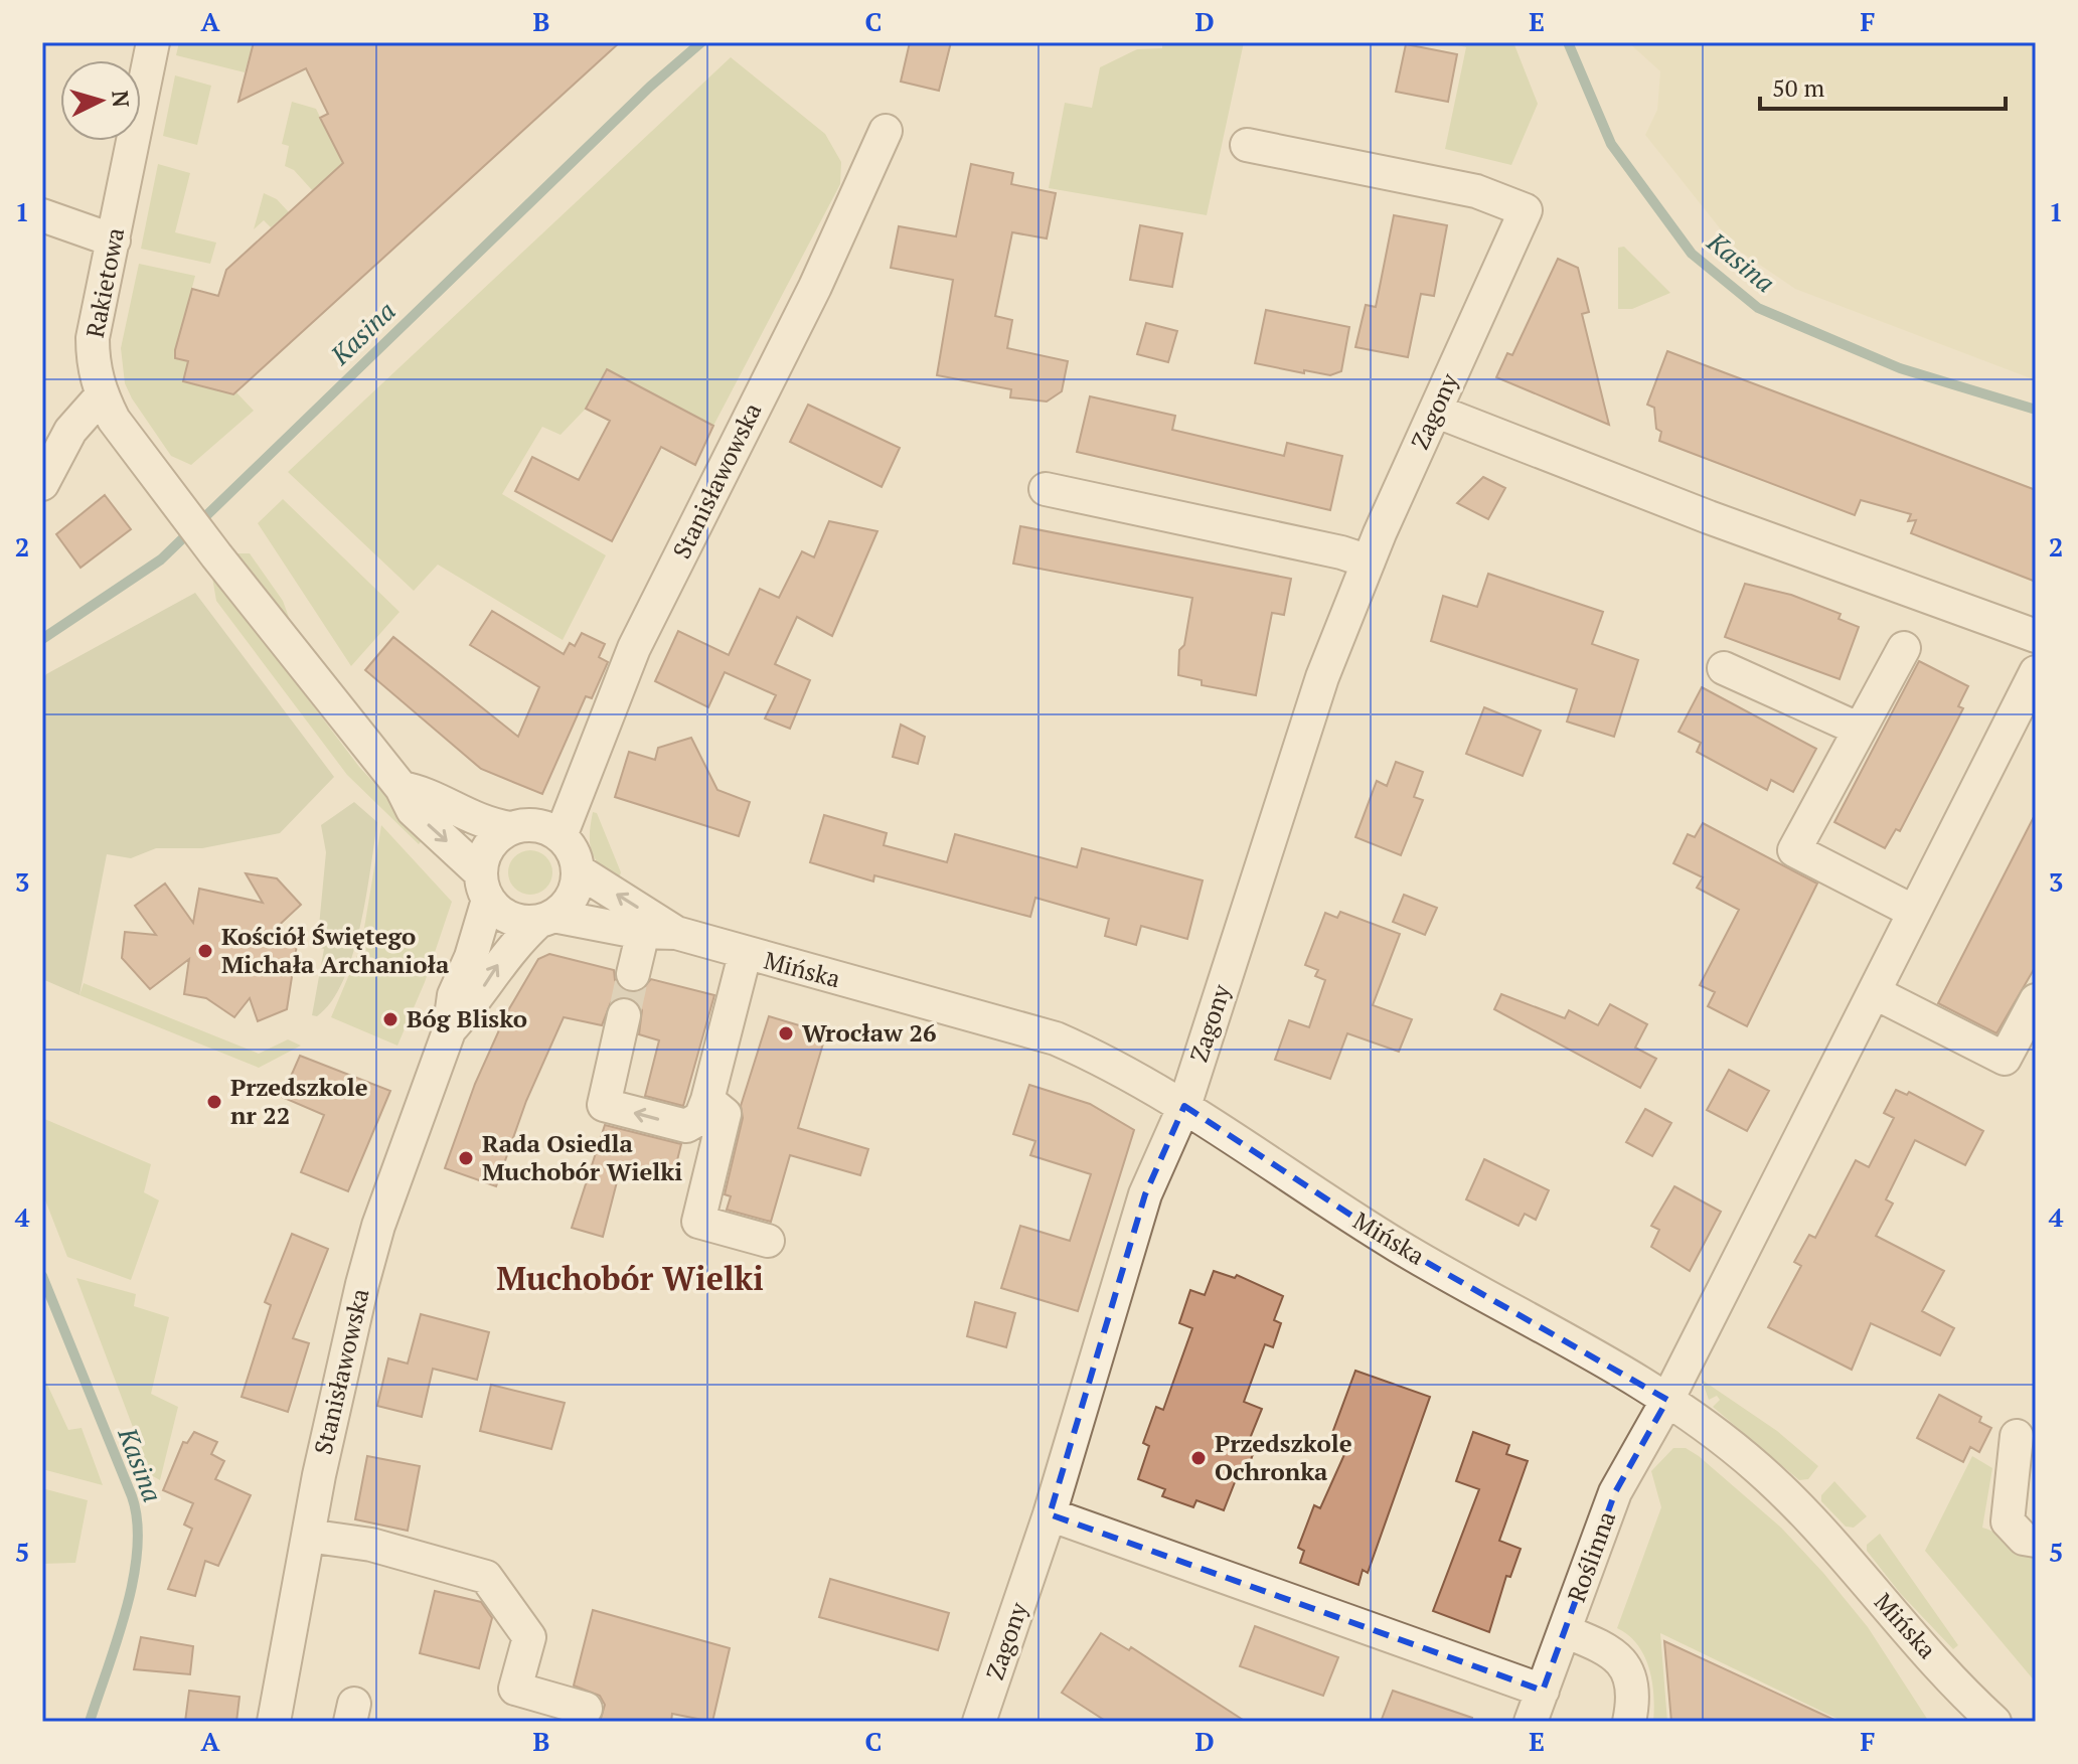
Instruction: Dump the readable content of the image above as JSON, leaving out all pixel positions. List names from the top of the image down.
{
  "streets": {
    "street": [
      "Rakietowa",
      "Zagony",
      "Stanisławowska",
      "Mińska",
      "Roślinna"
    ]
  },
  "crossings": [
    ["Zagony", "Mińska"],
    ["Stanisławowska", "Mińska"],
    ["Mińska", "Roślinna"]
  ],
  "districts": ["Muchobór Wielki"],
  "water": ["Kasina"],
  "places": [
    "Kościół Świętego Michała Archanioła",
    "Bóg Blisko",
    "Wrocław 26",
    "Przedszkole nr 22",
    "Rada Osiedla Muchobór Wielki",
    "Przedszkole Ochronka"
  ],
  "scale_bar": "50 m",
  "north": "right",
  "grid": {
    "columns": [
      "A",
      "B",
      "C",
      "D",
      "E",
      "F"
    ],
    "rows": [
      "1",
      "2",
      "3",
      "4",
      "5"
    ]
  }
}
